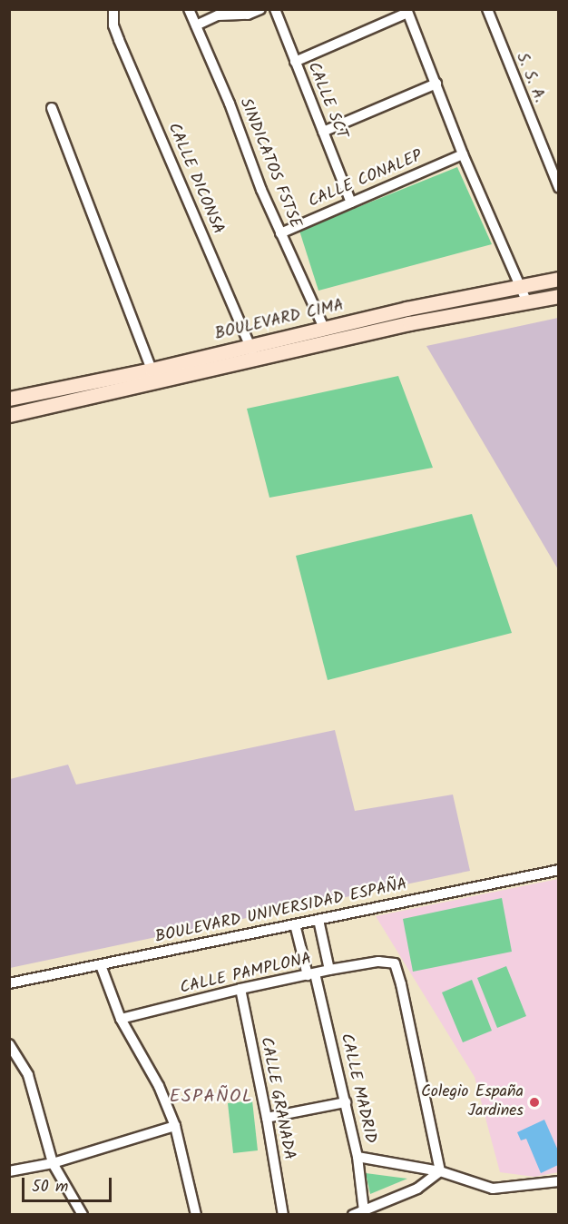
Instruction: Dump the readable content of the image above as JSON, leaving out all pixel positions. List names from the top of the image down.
{
  "streets": {
    "main road": ["BOULEVARD CIMA"],
    "street": [
      "S. S. A.",
      "CALLE SCT",
      "SINDICATOS FSTSE",
      "CALLE DICONSA",
      "CALLE CONALEP",
      "BOULEVARD UNIVERSIDAD ESPAÑA",
      "CALLE PAMPLONA",
      "CALLE MADRID",
      "CALLE GRANADA"
    ]
  },
  "crossings": [
    ["CALLE SCT", "CALLE CONALEP"],
    ["SINDICATOS FSTSE", "CALLE CONALEP"],
    ["SINDICATOS FSTSE", "BOULEVARD CIMA"],
    ["CALLE DICONSA", "BOULEVARD CIMA"],
    ["BOULEVARD UNIVERSIDAD ESPAÑA", "CALLE MADRID"],
    ["CALLE PAMPLONA", "CALLE MADRID"],
    ["CALLE PAMPLONA", "CALLE GRANADA"]
  ],
  "districts": ["ESPAÑOL"],
  "places": ["Colegio España Jardines"],
  "scale_bar": "50 m"
}
